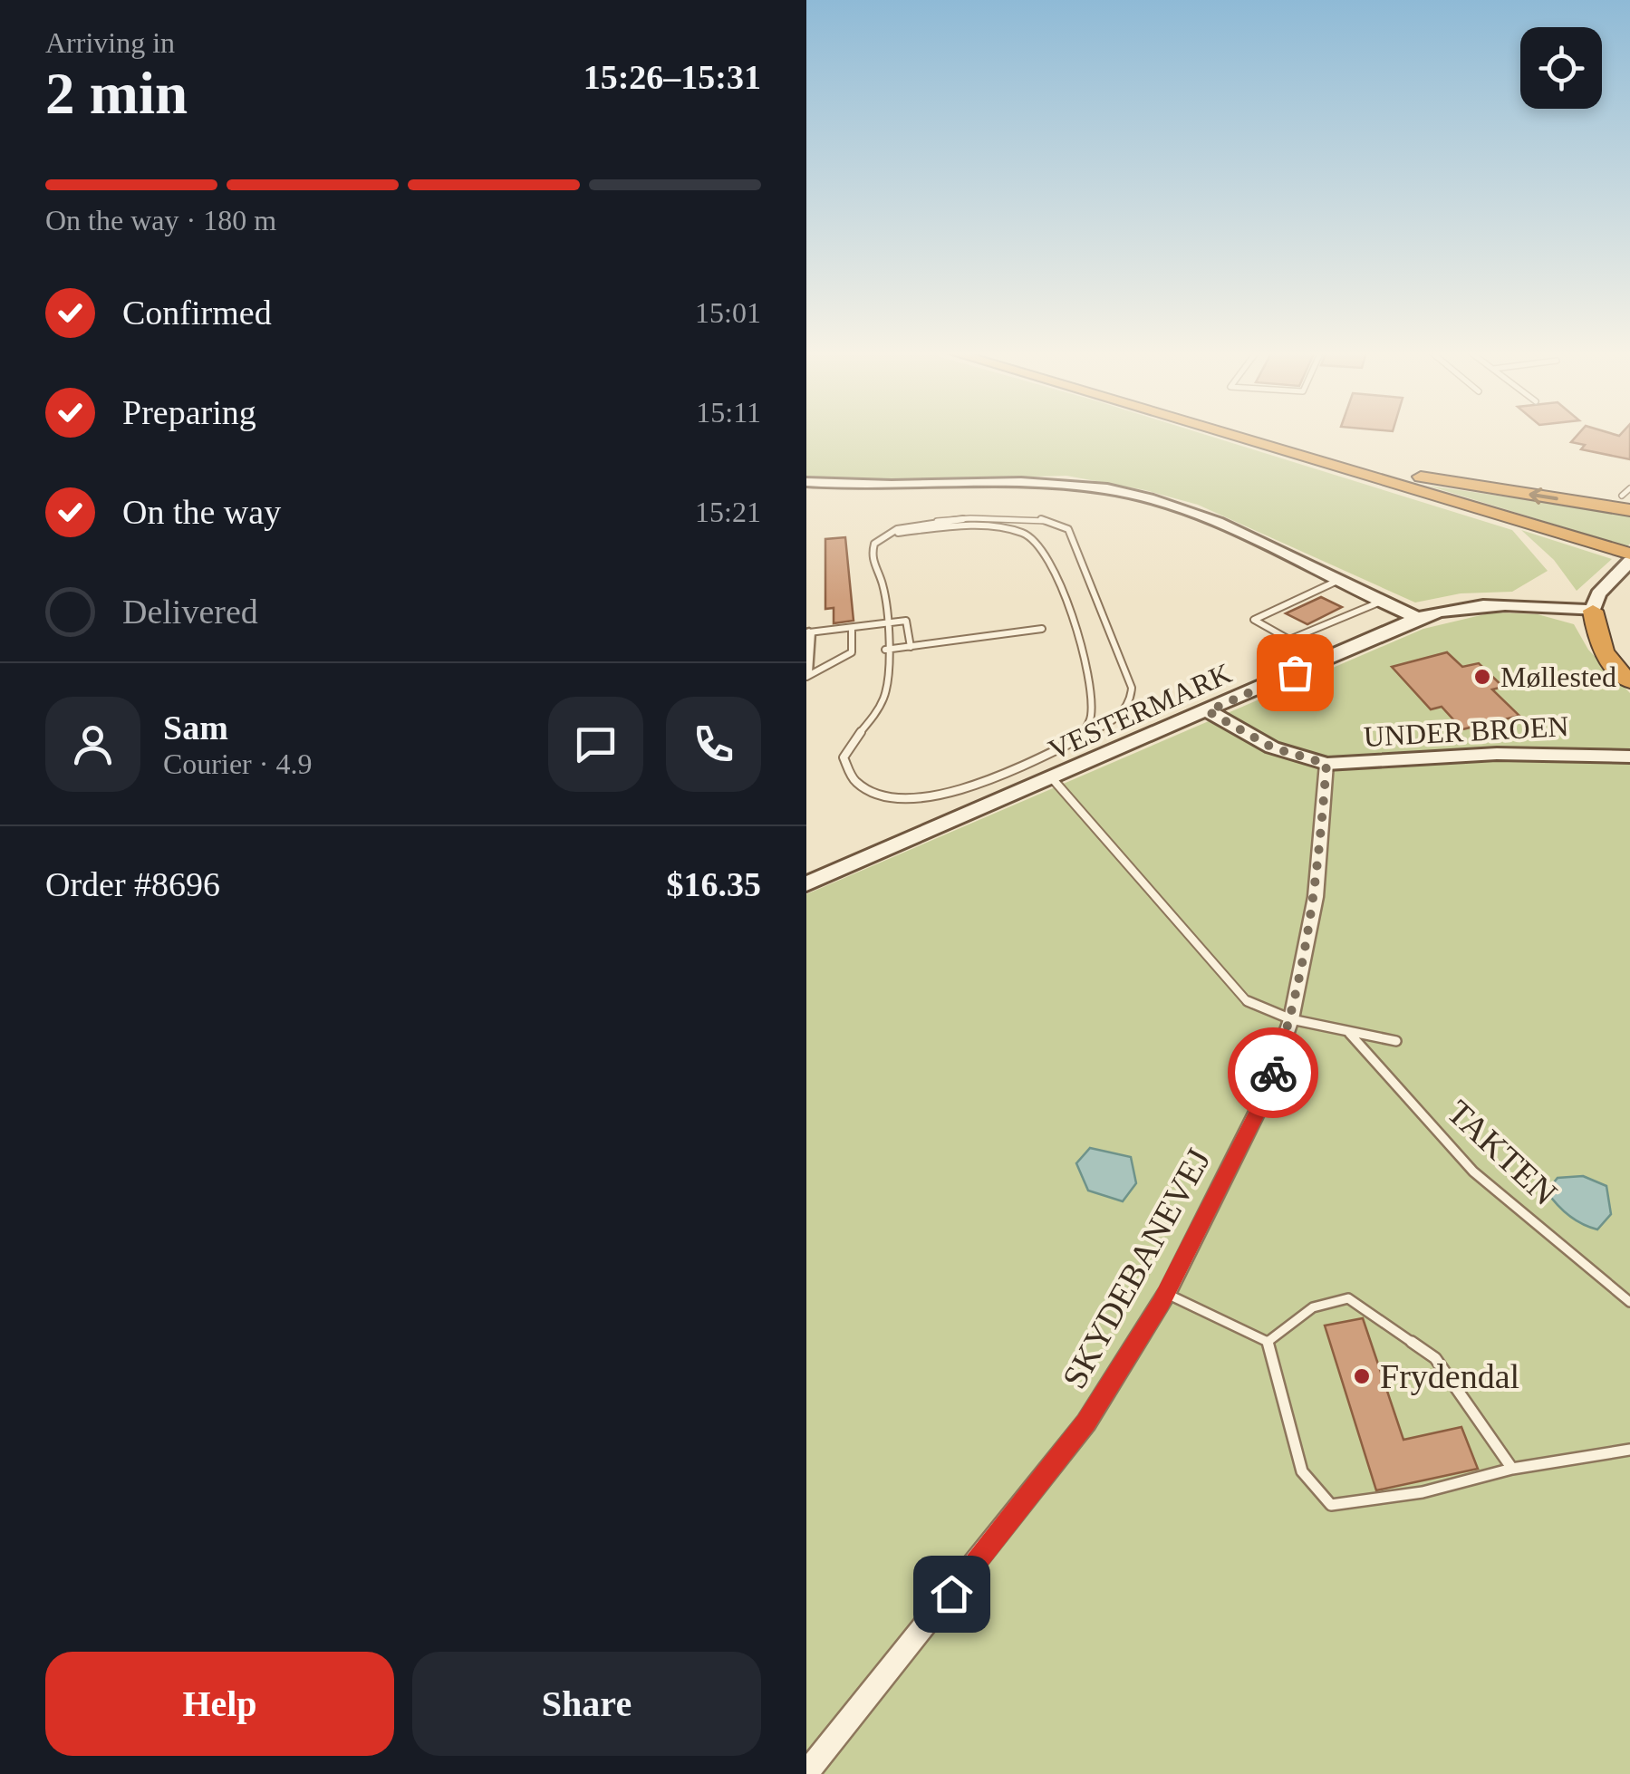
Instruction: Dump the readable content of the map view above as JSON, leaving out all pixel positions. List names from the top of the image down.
{
  "streets": {
    "street": ["VESTERMARK", "UNDER BROEN", "SKYDEBANEVEJ"],
    "lane": ["TAKTEN"]
  },
  "crossings": [
    ["VESTERMARK", "UNDER BROEN"],
    ["UNDER BROEN", "SKYDEBANEVEJ"]
  ],
  "places": ["Møllested", "Frydendal"],
  "page": {
    "heading": ["2 min", "Arriving in", "15:26–15:31"],
    "panel": [
      "Sam",
      "Courier · 4.9",
      "Order #8696",
      "$16.35"
    ],
    "bar": "On the way · 180 m",
    "list": [
      ["Confirmed", "15:01"],
      ["Preparing", "15:11"],
      ["On the way", "15:21"],
      "Delivered"
    ],
    "buttons": ["Help", "Share"]
  }
}
